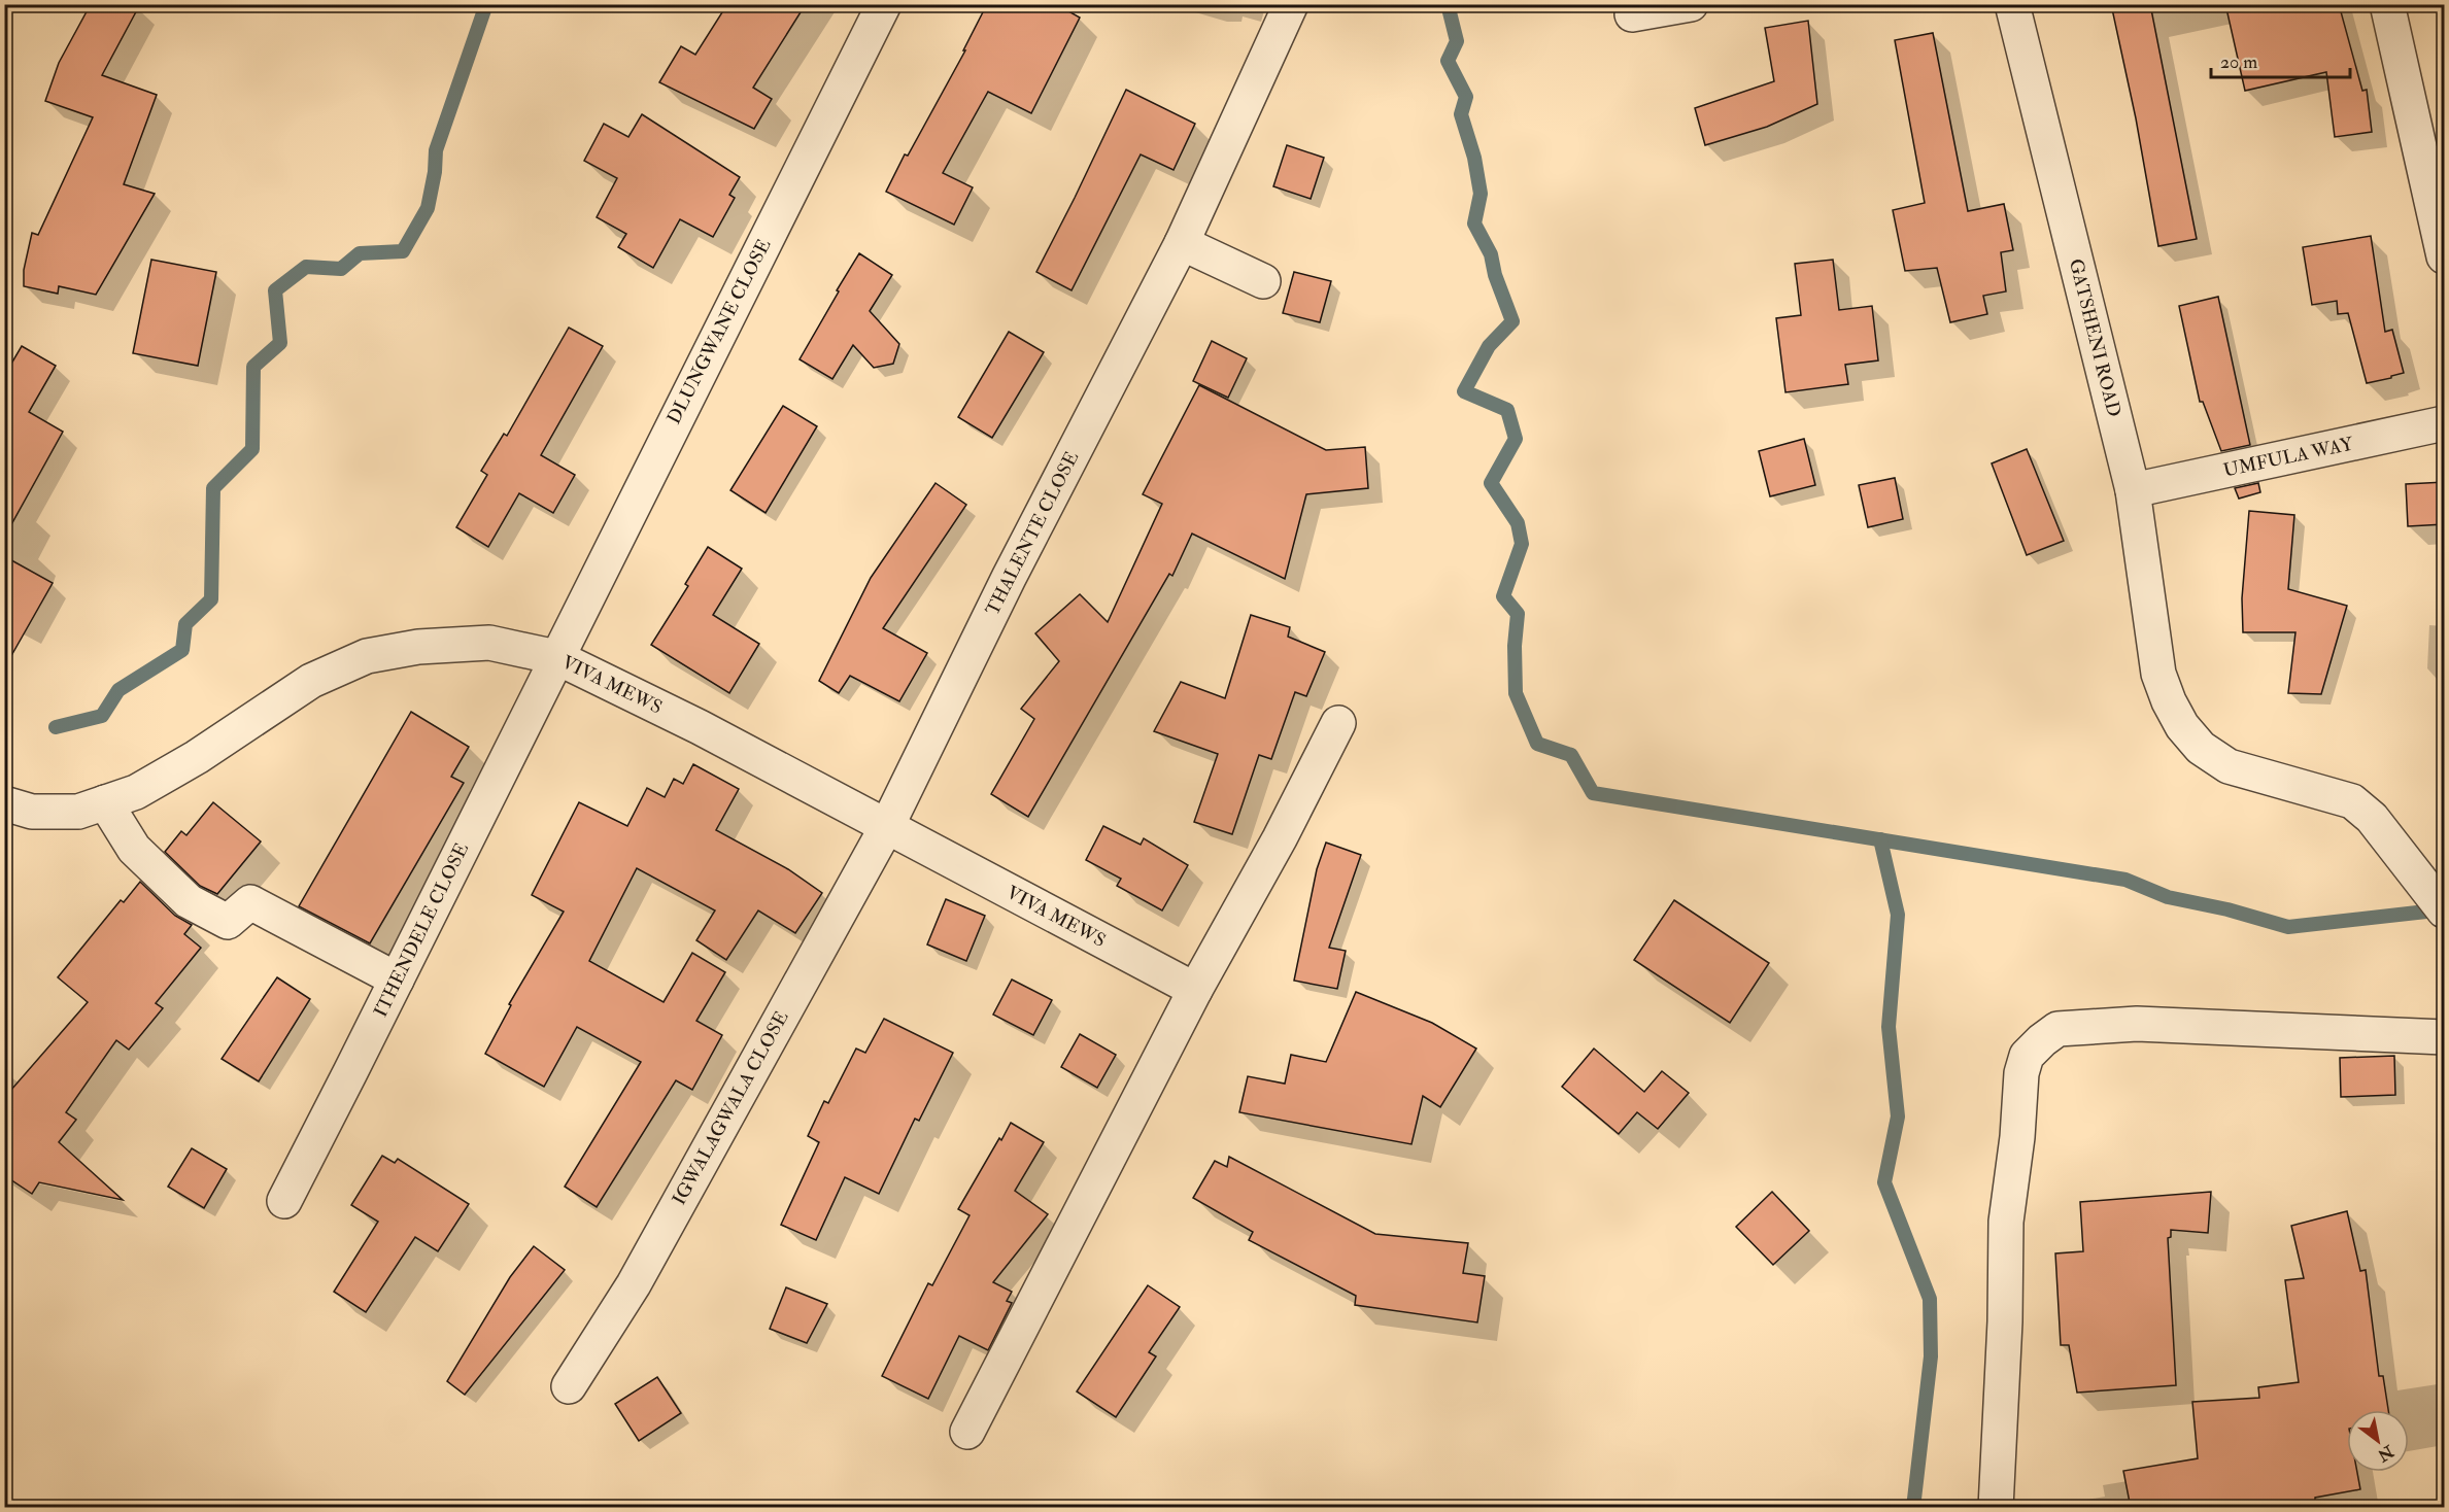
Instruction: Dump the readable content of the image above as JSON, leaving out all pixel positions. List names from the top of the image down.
{
  "streets": {
    "street": [
      "DLUNGWANE CLOSE",
      "GATSHENI ROAD",
      "UMFULA WAY",
      "THALENTE CLOSE",
      "VIVA MEWS",
      "ITHENDELE CLOSE",
      "IGWALAGWALA CLOSE"
    ]
  },
  "crossings": [
    ["DLUNGWANE CLOSE", "VIVA MEWS"],
    ["DLUNGWANE CLOSE", "ITHENDELE CLOSE"],
    ["GATSHENI ROAD", "UMFULA WAY"],
    ["THALENTE CLOSE", "VIVA MEWS"],
    ["THALENTE CLOSE", "IGWALAGWALA CLOSE"],
    ["VIVA MEWS", "ITHENDELE CLOSE"],
    ["VIVA MEWS", "IGWALAGWALA CLOSE"]
  ],
  "scale_bar": "20 m",
  "north": "bottom right"
}
